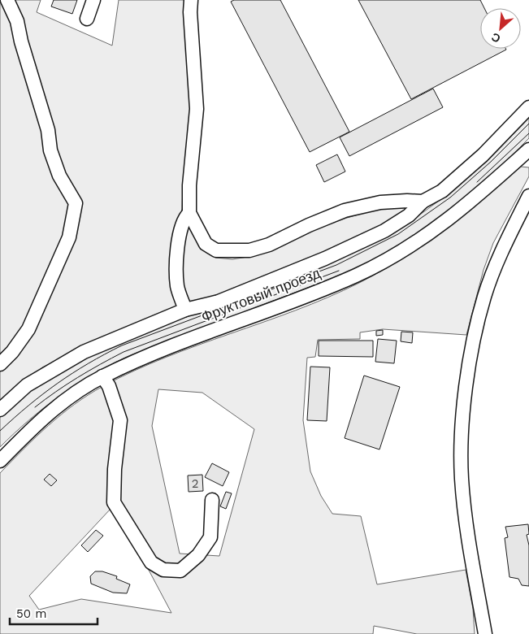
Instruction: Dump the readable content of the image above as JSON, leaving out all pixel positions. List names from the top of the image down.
{
  "streets": {
    "street": ["Фруктовый проезд"]
  },
  "house_numbers": ["2"],
  "scale_bar": "50 m",
  "north": "bottom left"
}
